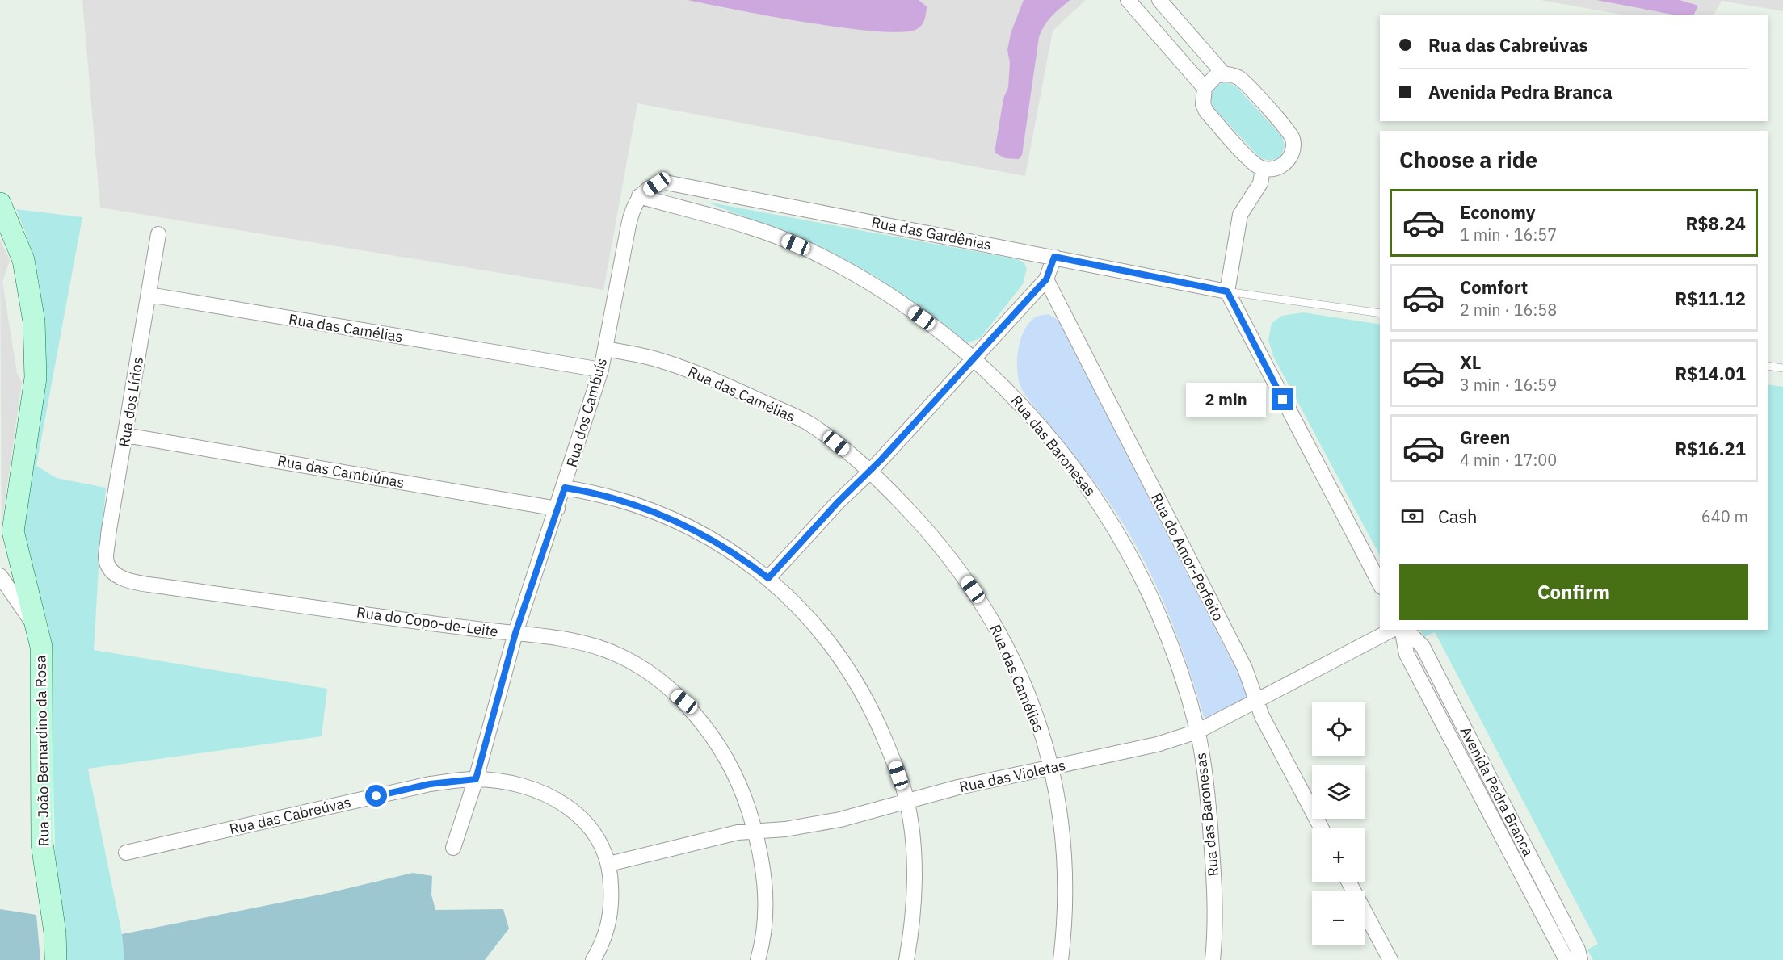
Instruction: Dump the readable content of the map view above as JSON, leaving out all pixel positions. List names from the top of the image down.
{
  "streets": {
    "street": [
      "Rua das Gardênias",
      "Rua das Camélias",
      "Rua dos Lírios",
      "Rua dos Cambuís",
      "Rua das Baronesas",
      "Rua das Cambiúnas",
      "Rua do Amor-Perfeito",
      "Rua do Copo-de-Leite",
      "Rua João Bernardino da Rosa",
      "Rua das Violetas",
      "Avenida Pedra Branca",
      "Rua das Cabreúvas"
    ]
  },
  "crossings": [
    ["Rua das Gardênias", "Rua dos Cambuís"],
    ["Rua das Gardênias", "Rua das Baronesas"],
    ["Rua das Camélias", "Rua dos Lírios"],
    ["Rua das Camélias", "Rua dos Cambuís"],
    ["Rua das Camélias", "Rua das Violetas"],
    ["Rua dos Lírios", "Rua das Cambiúnas"],
    ["Rua dos Lírios", "Rua do Copo-de-Leite"],
    ["Rua dos Cambuís", "Rua das Baronesas"],
    ["Rua dos Cambuís", "Rua das Cambiúnas"],
    ["Rua dos Cambuís", "Rua do Copo-de-Leite"],
    ["Rua dos Cambuís", "Rua das Cabreúvas"],
    ["Rua das Baronesas", "Rua das Violetas"],
    ["Rua do Amor-Perfeito", "Rua das Violetas"],
    ["Rua do Copo-de-Leite", "Rua das Violetas"],
    ["Rua das Violetas", "Rua das Cabreúvas"]
  ],
  "page": {
    "banner": ["Rua das Cabreúvas", "Avenida Pedra Branca"],
    "heading": "Choose a ride",
    "list": [
      {
        "name": "Economy",
        "note": "1 min · 16:57",
        "value": "R$8.24"
      },
      {
        "name": "Comfort",
        "note": "2 min · 16:58",
        "value": "R$11.12"
      },
      {
        "name": "XL",
        "note": "3 min · 16:59",
        "value": "R$14.01"
      },
      {
        "name": "Green",
        "note": "4 min · 17:00",
        "value": "R$16.21"
      }
    ],
    "bubble": "2 min",
    "pay": ["Cash", "640 m"],
    "buttons": "Confirm",
    "map_buttons": ["+", "−"]
  }
}
